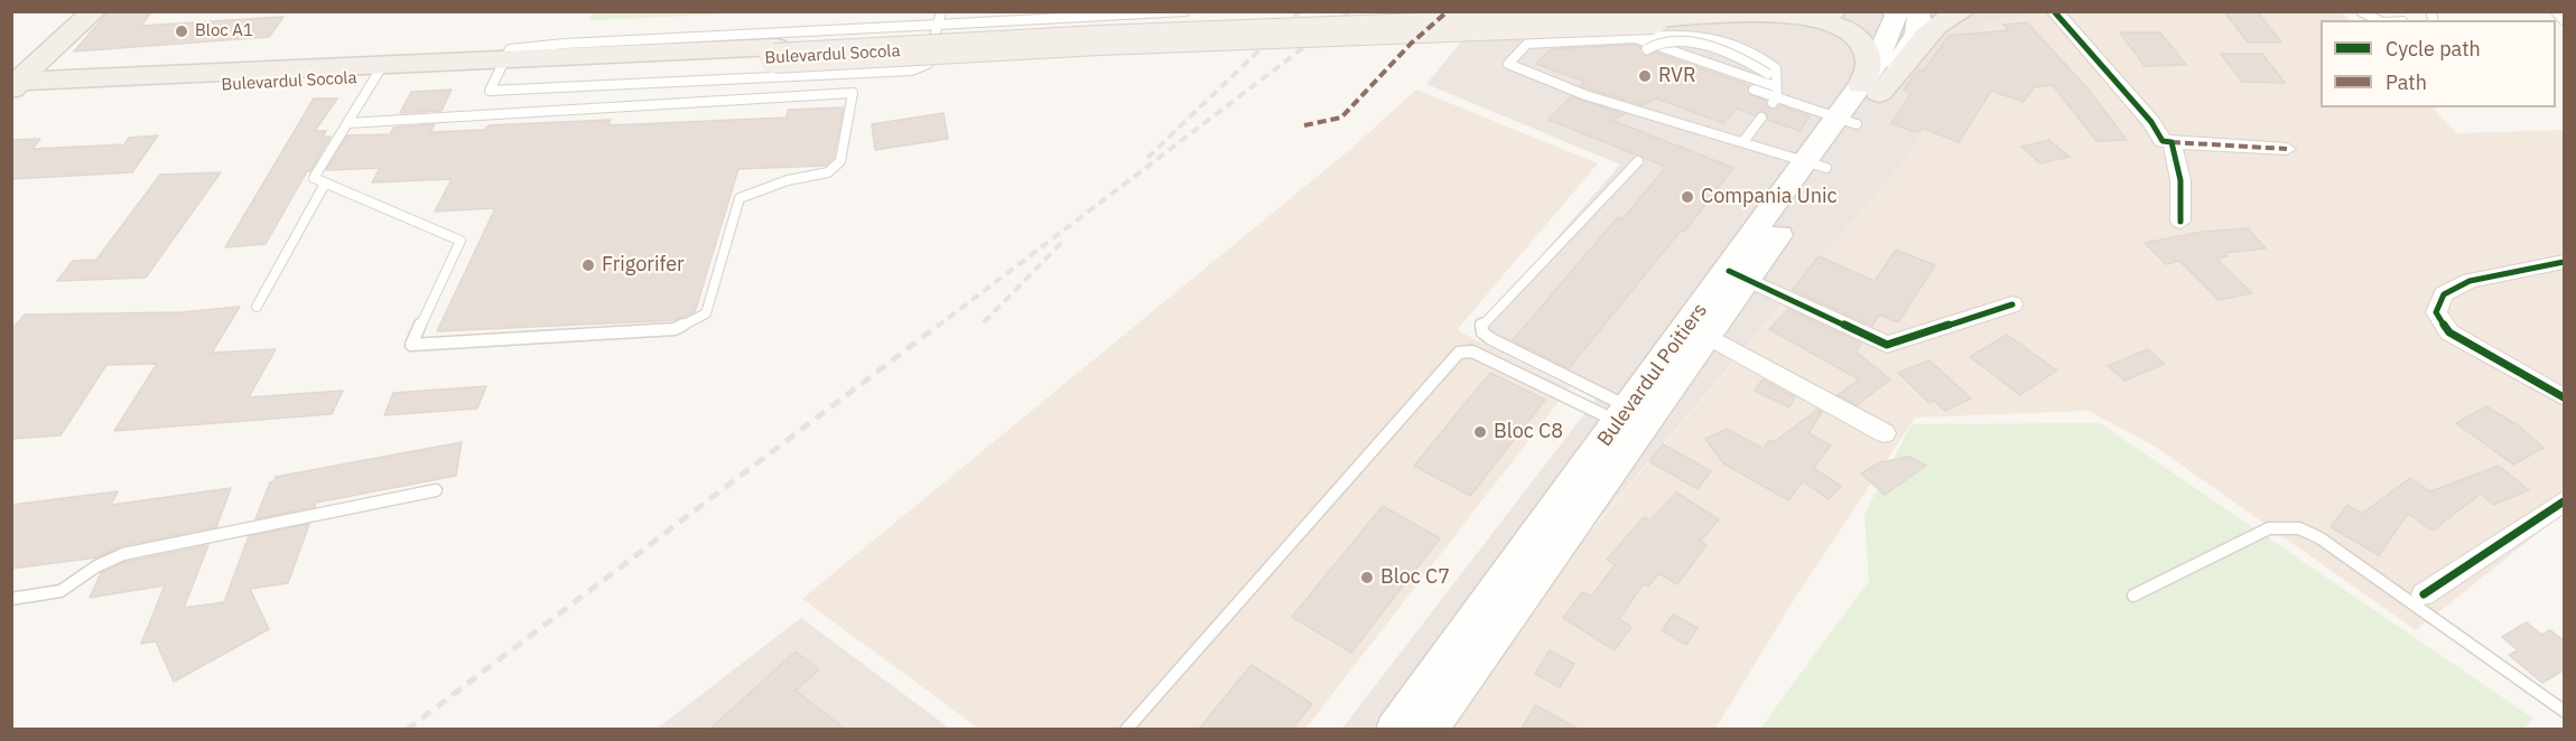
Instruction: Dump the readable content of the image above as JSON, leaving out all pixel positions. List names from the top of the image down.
{
  "streets": {
    "main road": ["Bulevardul Socola", "Bulevardul Poitiers"]
  },
  "places": [
    "Bloc A1",
    "RVR",
    "Compania Unic",
    "Frigorifer",
    "Bloc C8",
    "Bloc C7"
  ],
  "legend": ["Cycle path", "Path"]
}
